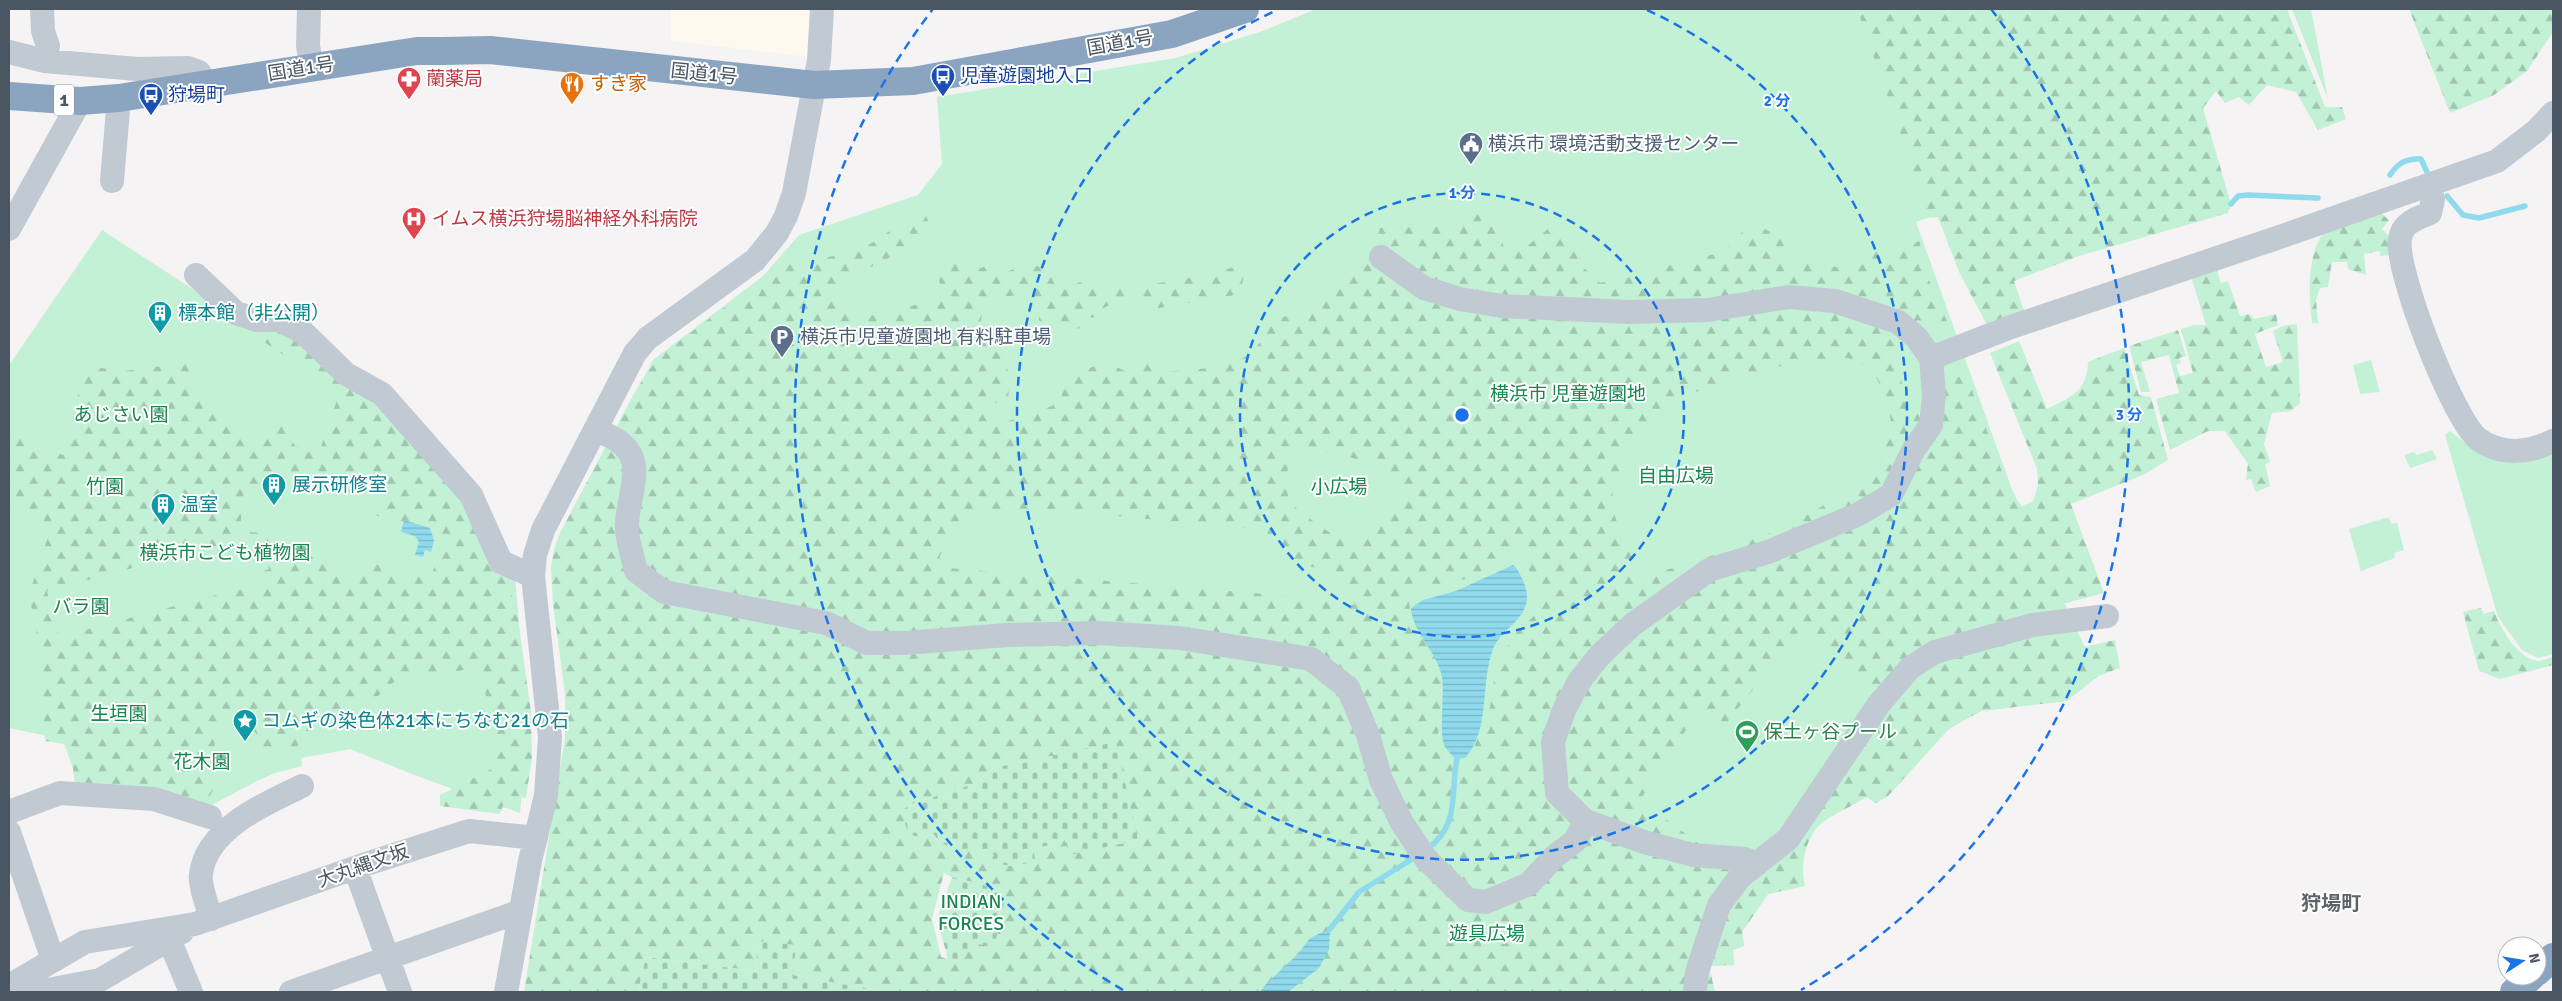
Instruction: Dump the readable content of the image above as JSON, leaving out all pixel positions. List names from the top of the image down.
{
  "streets": {
    "highway": ["国道1号", "1"],
    "street": ["大丸縄文坂"]
  },
  "districts": ["狩場町"],
  "parks": [
    "横浜市 児童遊園地",
    "あじさい園",
    "自由広場",
    "竹園",
    "小広場",
    "横浜市こども植物園",
    "バラ園",
    "生垣園",
    "花木園",
    "INDIAN FORCES",
    "遊具広場"
  ],
  "places": {
    "bus stop": ["児童遊園地入口", "狩場町"],
    "pharmacy": ["蘭薬局"],
    "restaurant": ["すき家"],
    "public building": ["横浜市 環境活動支援センター"],
    "hospital": ["イムス横浜狩場脳神経外科病院"],
    "building": ["標本館（非公開）", "展示研修室", "温室"],
    "parking": ["横浜市児童遊園地 有料駐車場"],
    "place": ["コムギの染色体21本にちなむ21の石"],
    "sports": ["保土ヶ谷プール"]
  },
  "north": "right",
  "rings": ["2 分", "1 分", "3 分"]
}
